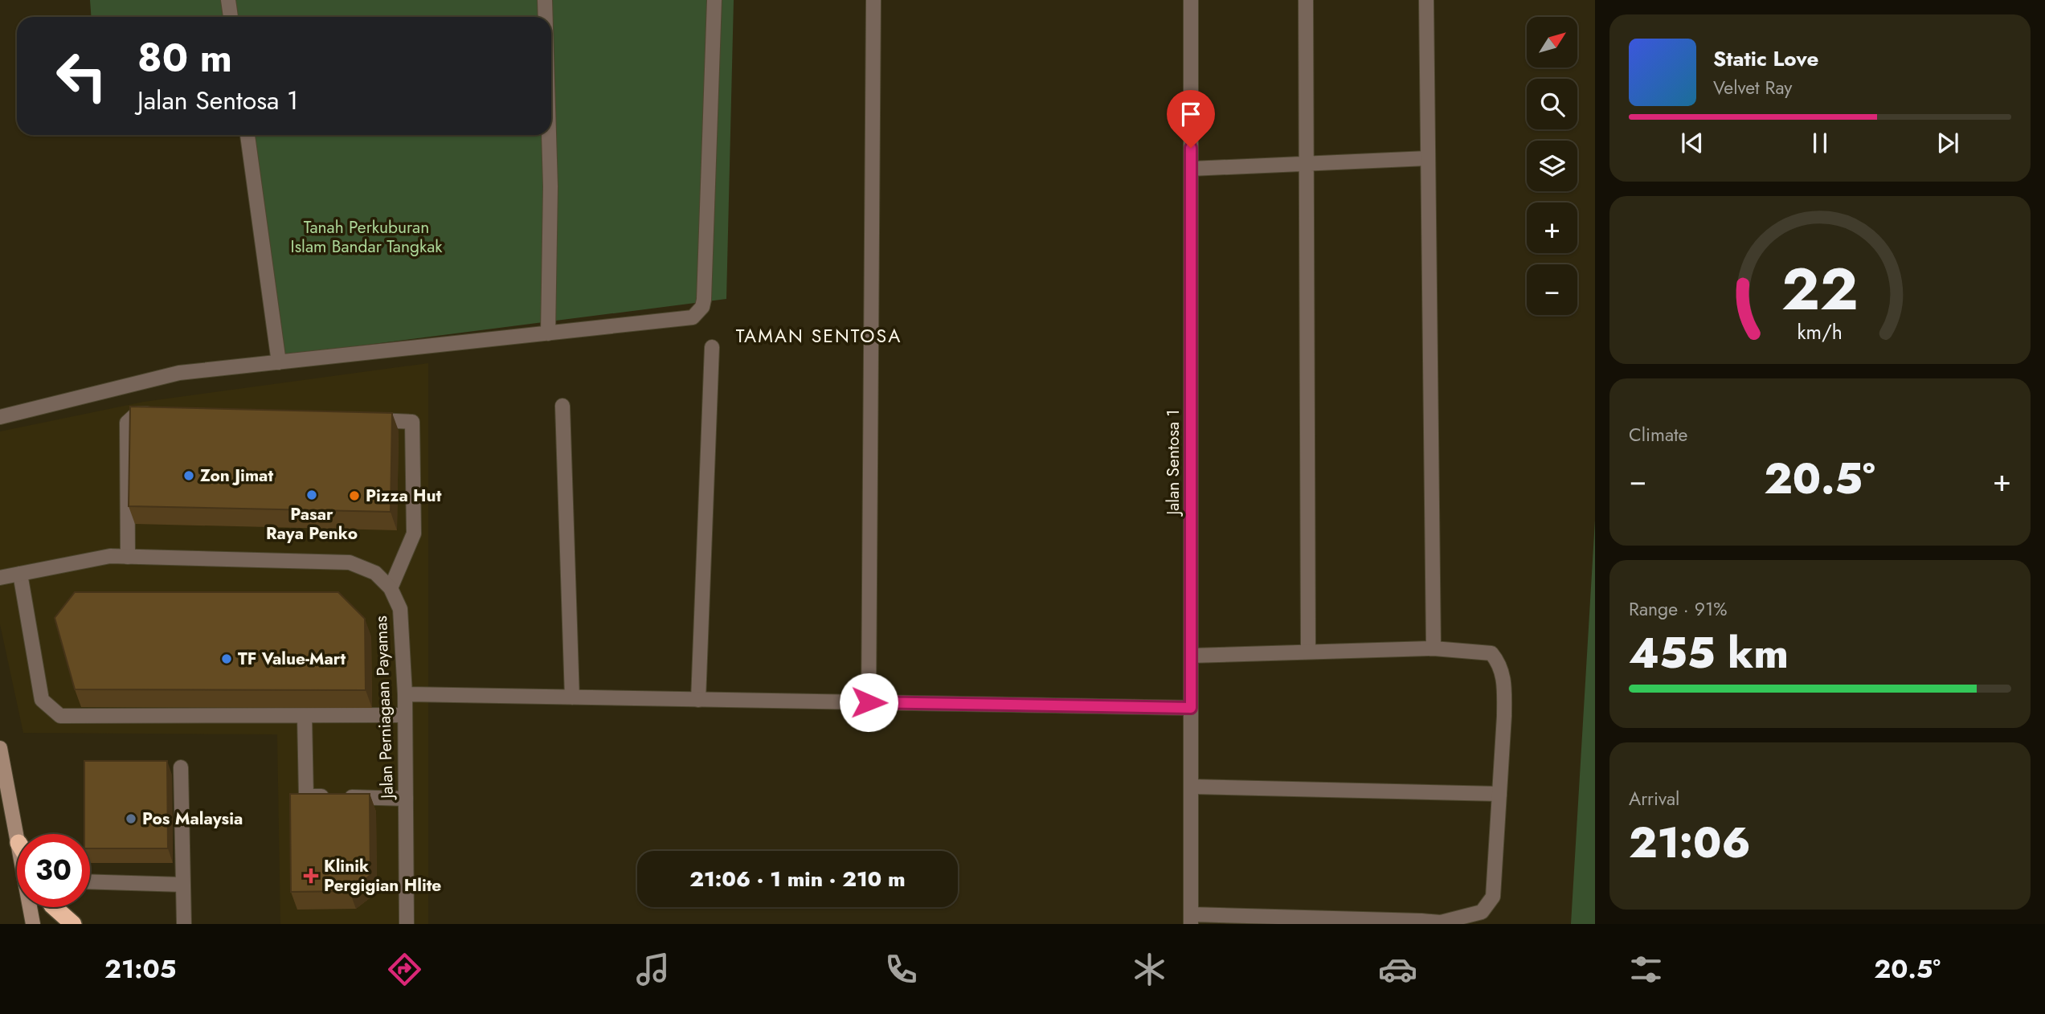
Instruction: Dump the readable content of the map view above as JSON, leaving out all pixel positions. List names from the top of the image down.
{
  "streets": {
    "street": ["Jalan Sentosa 1", "Jalan Perniagaan Payamas"]
  },
  "districts": ["TAMAN SENTOSA"],
  "parks": ["Tanah Perkuburan Islam Bandar Tangkak"],
  "places": {
    "other": [
      "Zon Jimat",
      "Pasar Raya Penko",
      "Pizza Hut",
      "TF Value-Mart",
      "Pos Malaysia"
    ],
    "health": ["Klinik Pergigian Hlite"]
  },
  "north": "top right",
  "page": {
    "map_buttons": ["+", "−"],
    "turn": ["80 m", "Jalan Sentosa 1"],
    "song": ["Static Love", "Velvet Ray"],
    "tile": [
      "Climate",
      ["Range · 91%", "455 km"],
      ["Arrival", "21:06"]
    ],
    "heat": ["−", "20.5°", "+"],
    "limit": "30",
    "trip": "21:06 · 1 min · 210 m",
    "tabs": ["21:05", "20.5°"],
    "gauge": ["22", "km/h"]
  }
}
